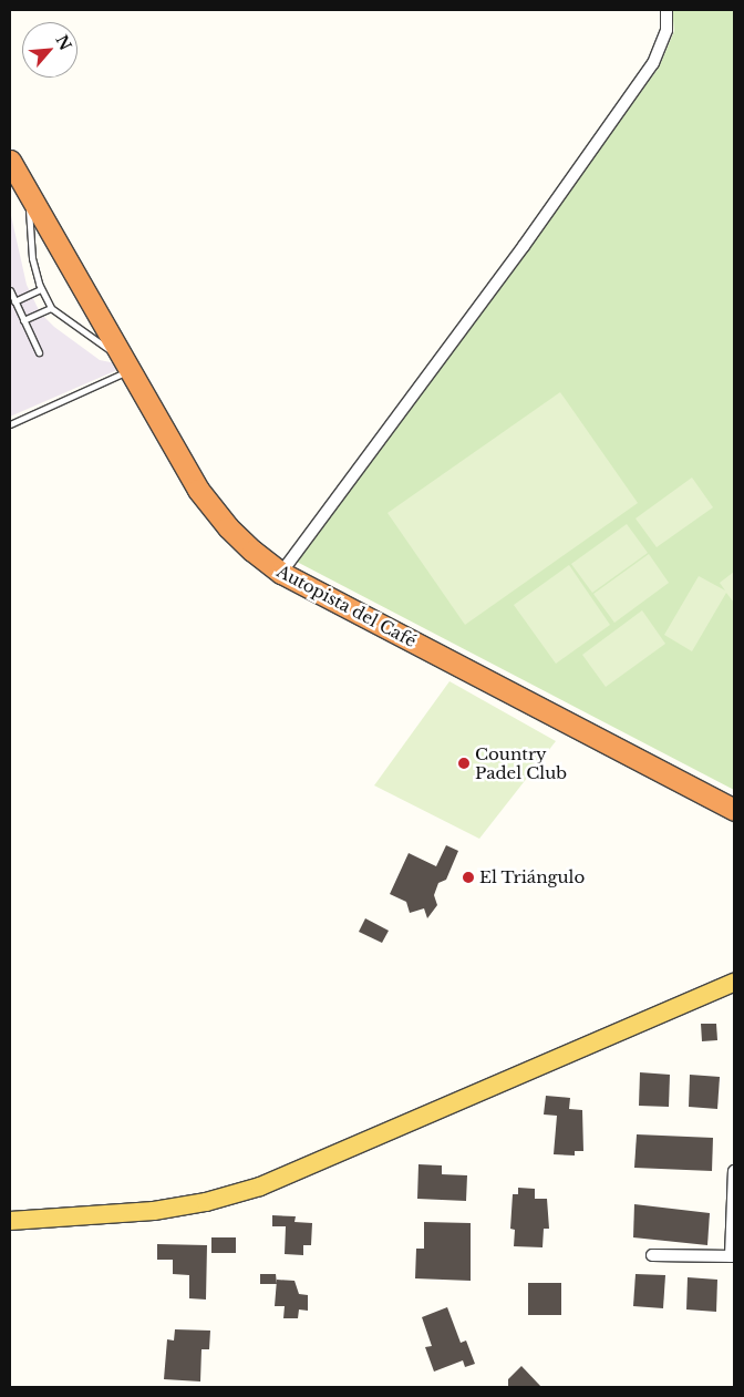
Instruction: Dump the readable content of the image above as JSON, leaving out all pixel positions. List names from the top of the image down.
{
  "streets": {
    "highway": ["Autopista del Café"]
  },
  "places": ["Country Padel Club", "El Triángulo"],
  "north": "top right"
}
